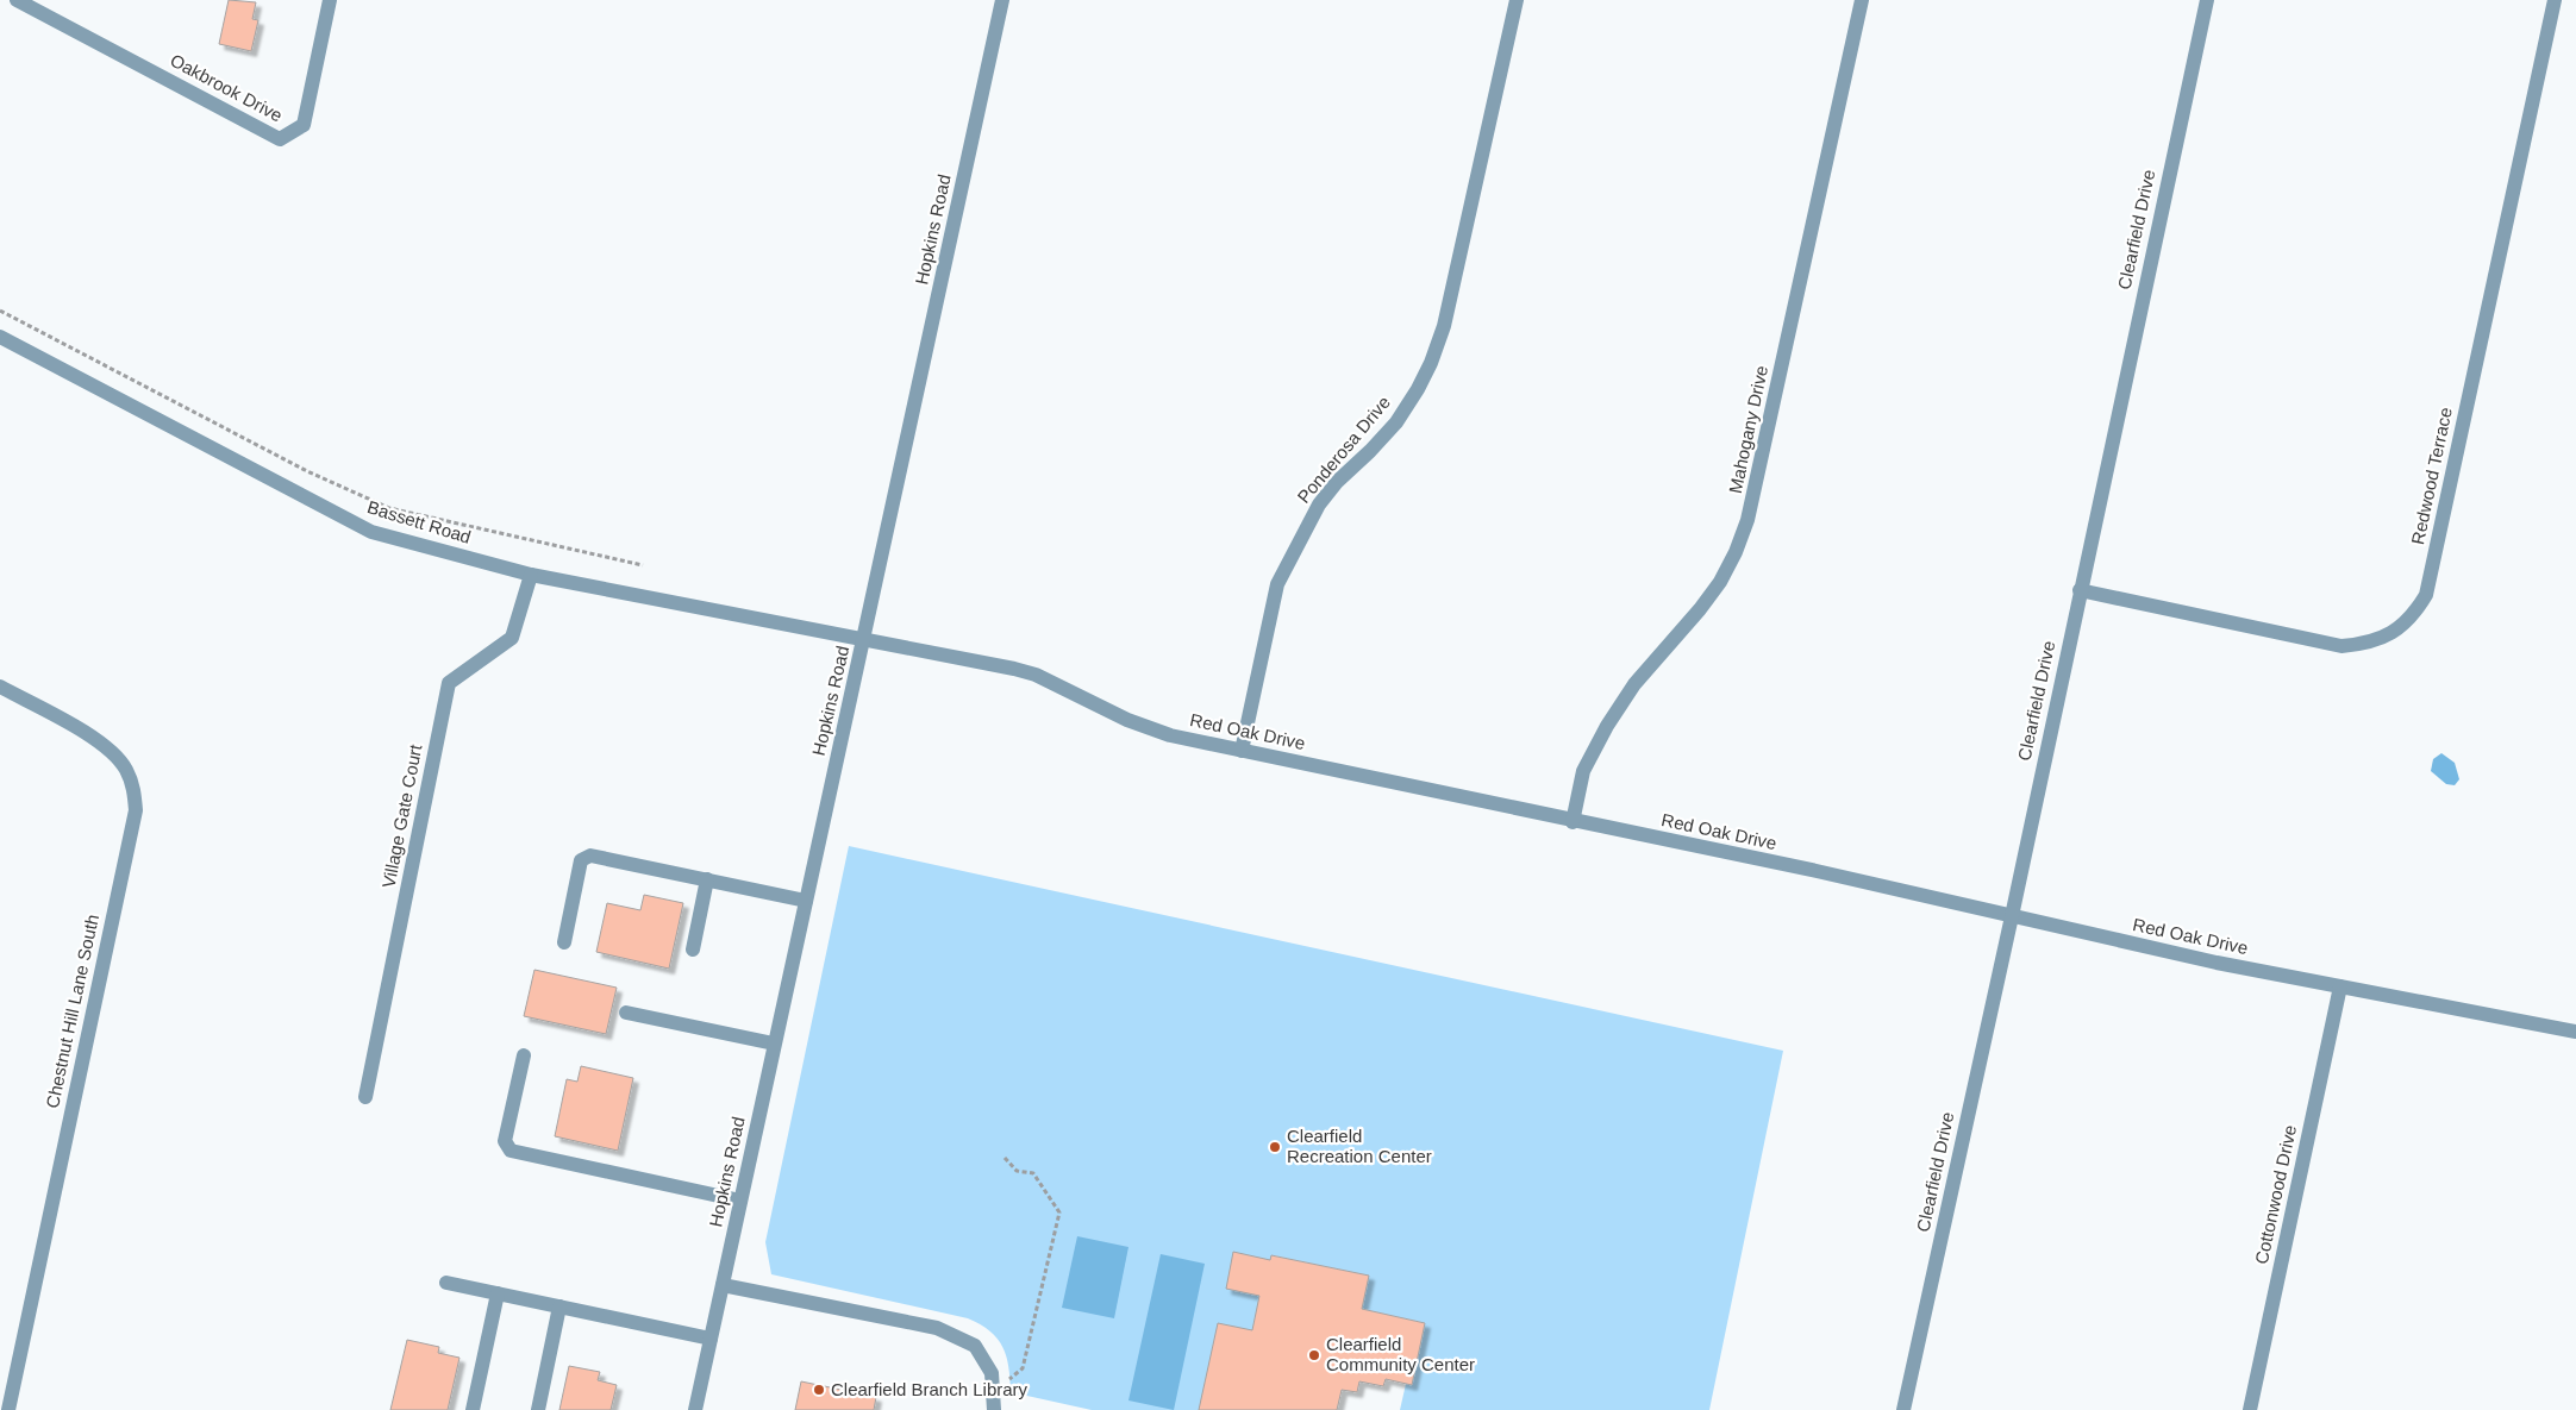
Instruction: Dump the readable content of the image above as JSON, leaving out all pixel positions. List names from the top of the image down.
{
  "streets": {
    "street": [
      "Oakbrook Drive",
      "Hopkins Road",
      "Clearfield Drive",
      "Mahogany Drive",
      "Ponderosa Drive",
      "Redwood Terrace",
      "Bassett Road",
      "Red Oak Drive",
      "Village Gate Court",
      "Chestnut Hill Lane South",
      "Cottonwood Drive"
    ]
  },
  "crossings": [
    ["Hopkins Road", "Bassett Road"],
    ["Hopkins Road", "Red Oak Drive"],
    ["Clearfield Drive", "Redwood Terrace"],
    ["Clearfield Drive", "Red Oak Drive"],
    ["Mahogany Drive", "Red Oak Drive"],
    ["Ponderosa Drive", "Red Oak Drive"],
    ["Bassett Road", "Red Oak Drive"],
    ["Bassett Road", "Village Gate Court"],
    ["Red Oak Drive", "Cottonwood Drive"]
  ],
  "places": ["Clearfield Recreation Center", "Clearfield Community Center", "Clearfield Branch Library"]
}
